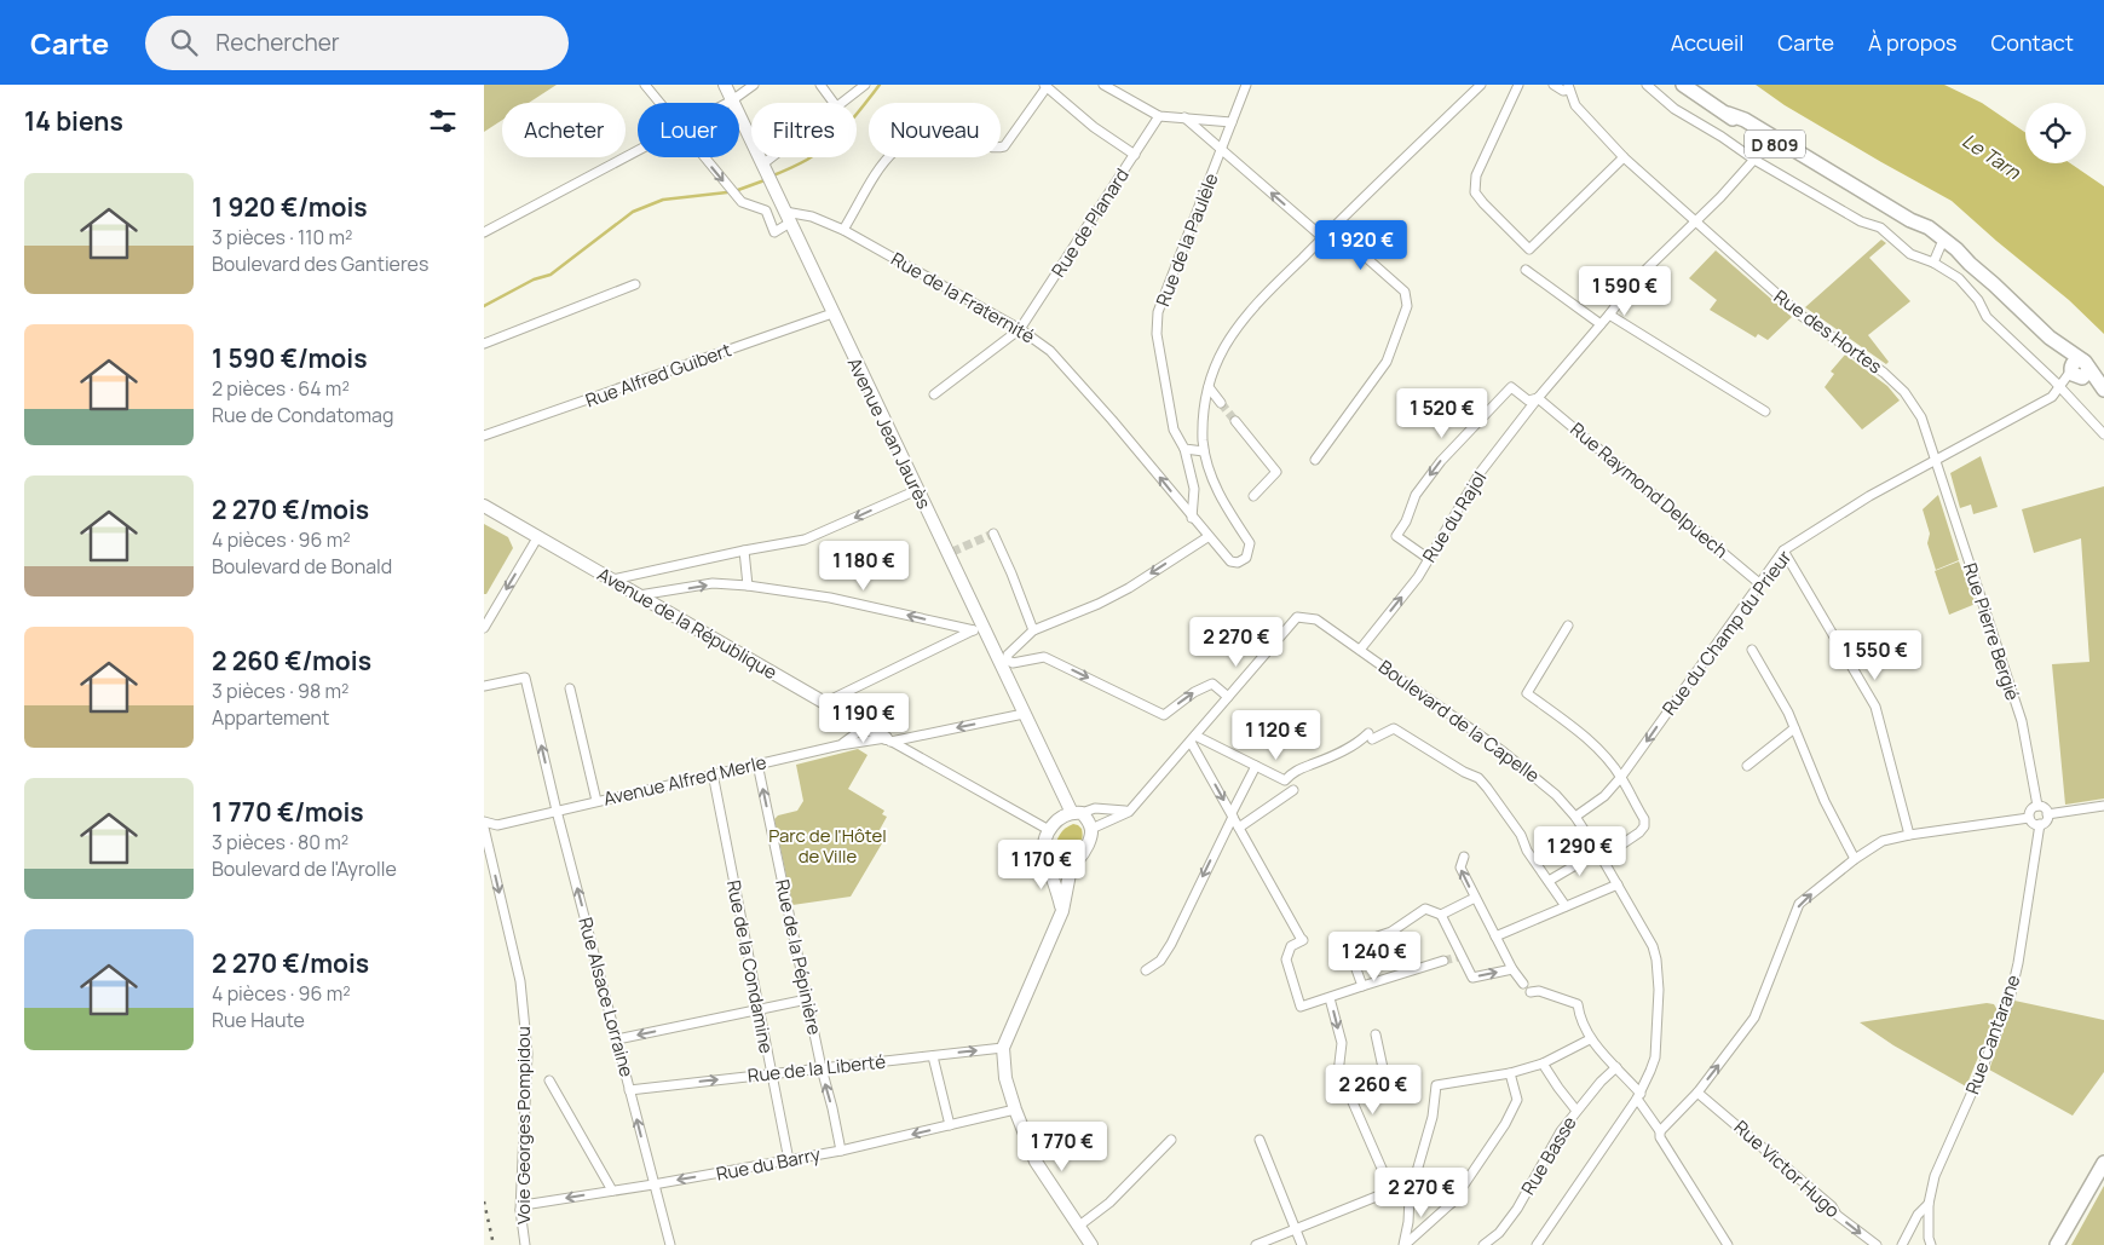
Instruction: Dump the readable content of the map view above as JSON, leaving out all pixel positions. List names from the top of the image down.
{
  "streets": {
    "main road": ["D 809", "Avenue Jean Jaurès", "Avenue de la République"],
    "street": [
      "Rue de Planard",
      "Rue de la Paulèle",
      "Rue de la Fraternité",
      "Rue des Hortes",
      "Rue Alfred Guibert",
      "Rue Raymond Delpuech",
      "Rue du Rajol",
      "Rue Pierre Bergié",
      "Rue du Champ du Prieur",
      "Boulevard de la Capelle",
      "Avenue Alfred Merle",
      "Rue de la Pépinière",
      "Rue de la Condamine",
      "Rue Alsace Lorraine",
      "Rue Cantarane",
      "Rue de la Liberté",
      "Voie Georges Pompidou",
      "Rue Basse",
      "Rue du Barry",
      "Rue Victor Hugo"
    ]
  },
  "crossings": [
    ["D 809", "Rue du Rajol"],
    ["D 809", "Rue du Champ du Prieur"],
    ["Rue de Planard", "Rue de la Fraternité"],
    ["Rue de la Paulèle", "Rue de la Fraternité"],
    ["Rue de la Fraternité", "Avenue Jean Jaurès"],
    ["Rue des Hortes", "Rue du Rajol"],
    ["Rue des Hortes", "Rue Pierre Bergié"],
    ["Rue des Hortes", "Rue du Champ du Prieur"],
    ["Rue Alfred Guibert", "Avenue Jean Jaurès"],
    ["Avenue Jean Jaurès", "Avenue de la République"],
    ["Avenue Jean Jaurès", "Avenue Alfred Merle"],
    ["Rue Raymond Delpuech", "Rue du Rajol"],
    ["Rue Raymond Delpuech", "Rue du Champ du Prieur"],
    ["Rue du Rajol", "Boulevard de la Capelle"],
    ["Avenue de la République", "Avenue Alfred Merle"],
    ["Rue Pierre Bergié", "Rue du Champ du Prieur"],
    ["Rue Pierre Bergié", "Rue Cantarane"],
    ["Rue du Champ du Prieur", "Boulevard de la Capelle"],
    ["Avenue Alfred Merle", "Rue de la Pépinière"],
    ["Avenue Alfred Merle", "Rue de la Condamine"],
    ["Avenue Alfred Merle", "Rue Alsace Lorraine"],
    ["Rue de la Pépinière", "Rue de la Liberté"],
    ["Rue de la Pépinière", "Rue du Barry"],
    ["Rue de la Condamine", "Rue de la Liberté"],
    ["Rue de la Condamine", "Rue du Barry"],
    ["Rue Alsace Lorraine", "Rue de la Liberté"],
    ["Rue Alsace Lorraine", "Rue du Barry"],
    ["Voie Georges Pompidou", "Rue du Barry"]
  ],
  "one_way": [
    "Rue de la Pépinière",
    "Voie Georges Pompidou",
    "Rue du Barry",
    "Rue Victor Hugo"
  ],
  "water": ["Le Tarn"],
  "parks": ["Parc de l'Hôtel de Ville"],
  "page": {
    "header": "Carte",
    "search": "Rechercher",
    "nav": [
      "Accueil",
      "Carte",
      "À propos",
      "Contact"
    ],
    "heading": "14 biens",
    "chip": [
      "Acheter",
      "Louer",
      "Filtres",
      "Nouveau"
    ],
    "list": [
      {
        "name": "1 920 €/mois",
        "note": "3 pièces · 110 m² · Boulevard des Gantieres"
      },
      {
        "name": "1 590 €/mois",
        "note": "2 pièces · 64 m² · Rue de Condatomag"
      },
      {
        "name": "2 270 €/mois",
        "note": "4 pièces · 96 m² · Boulevard de Bonald"
      },
      {
        "name": "2 260 €/mois",
        "note": "3 pièces · 98 m² · Appartement"
      },
      {
        "name": "1 770 €/mois",
        "note": "3 pièces · 80 m² · Boulevard de l'Ayrolle"
      },
      {
        "name": "2 270 €/mois",
        "note": "4 pièces · 96 m² · Rue Haute"
      }
    ],
    "price": [
      "1 920 €",
      "1 590 €",
      "1 520 €",
      "1 180 €",
      "2 270 €",
      "1 550 €",
      "1 190 €",
      "1 120 €",
      "1 290 €",
      "1 170 €",
      "1 240 €",
      "2 260 €",
      "1 770 €",
      "2 270 €"
    ]
  }
}
